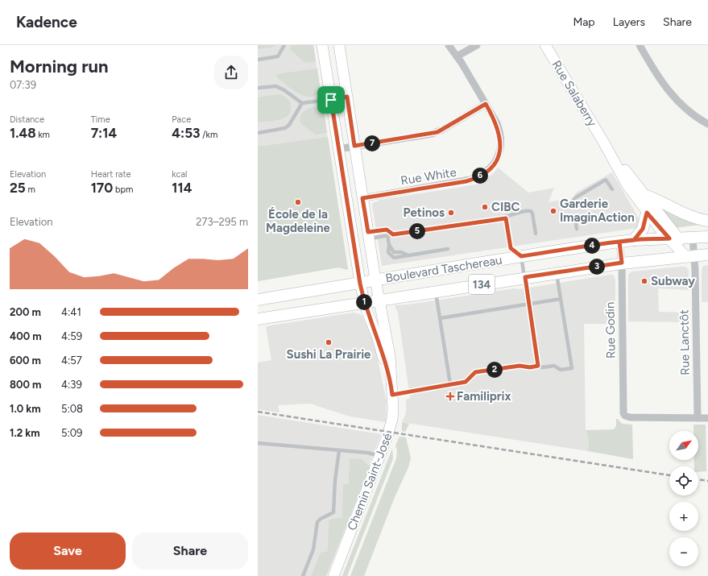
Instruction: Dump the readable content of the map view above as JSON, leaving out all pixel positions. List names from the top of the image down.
{
  "streets": {
    "main road": ["Boulevard Taschereau", "134"],
    "street": [
      "Rue Salaberry",
      "Rue White",
      "Rue Godin",
      "Rue Lanctôt",
      "Chemin Saint-José"
    ]
  },
  "crossings": [
    ["Rue Salaberry", "Boulevard Taschereau"],
    ["Rue Salaberry", "Rue Lanctôt"],
    ["Rue White", "Chemin Saint-José"],
    ["Boulevard Taschereau", "Rue Godin"],
    ["Boulevard Taschereau", "Rue Lanctôt"],
    ["Boulevard Taschereau", "Chemin Saint-José"],
    ["Rue Godin", "Rue Lanctôt"]
  ],
  "places": {
    "other": [
      "École de la Magdeleine",
      "CIBC",
      "Garderie ImaginAction",
      "Petinos",
      "Subway",
      "Sushi La Prairie"
    ],
    "health": ["Familiprix"]
  },
  "north": "top right",
  "page": {
    "header": "Kadence",
    "nav": ["Map", "Layers", "Share"],
    "heading": ["Morning run", "07:39"],
    "stats": [
      ["Distance", "1.48 km"],
      ["Time", "7:14"],
      ["Pace", "4:53 /km"],
      ["Elevation", "25 m"],
      ["Heart rate", "170 bpm"],
      ["kcal", "114"]
    ],
    "pins": [
      "7",
      "6",
      "5",
      "4",
      "3",
      "1",
      "2"
    ],
    "chart": ["Elevation", "273–295 m"],
    "list": [
      {
        "name": "200 m",
        "note": "4:41"
      },
      {
        "name": "400 m",
        "note": "4:59"
      },
      {
        "name": "600 m",
        "note": "4:57"
      },
      {
        "name": "800 m",
        "note": "4:39"
      },
      {
        "name": "1.0 km",
        "note": "5:08"
      },
      {
        "name": "1.2 km",
        "note": "5:09"
      }
    ],
    "map_buttons": ["+", "−"],
    "buttons": ["Save", "Share"]
  }
}
